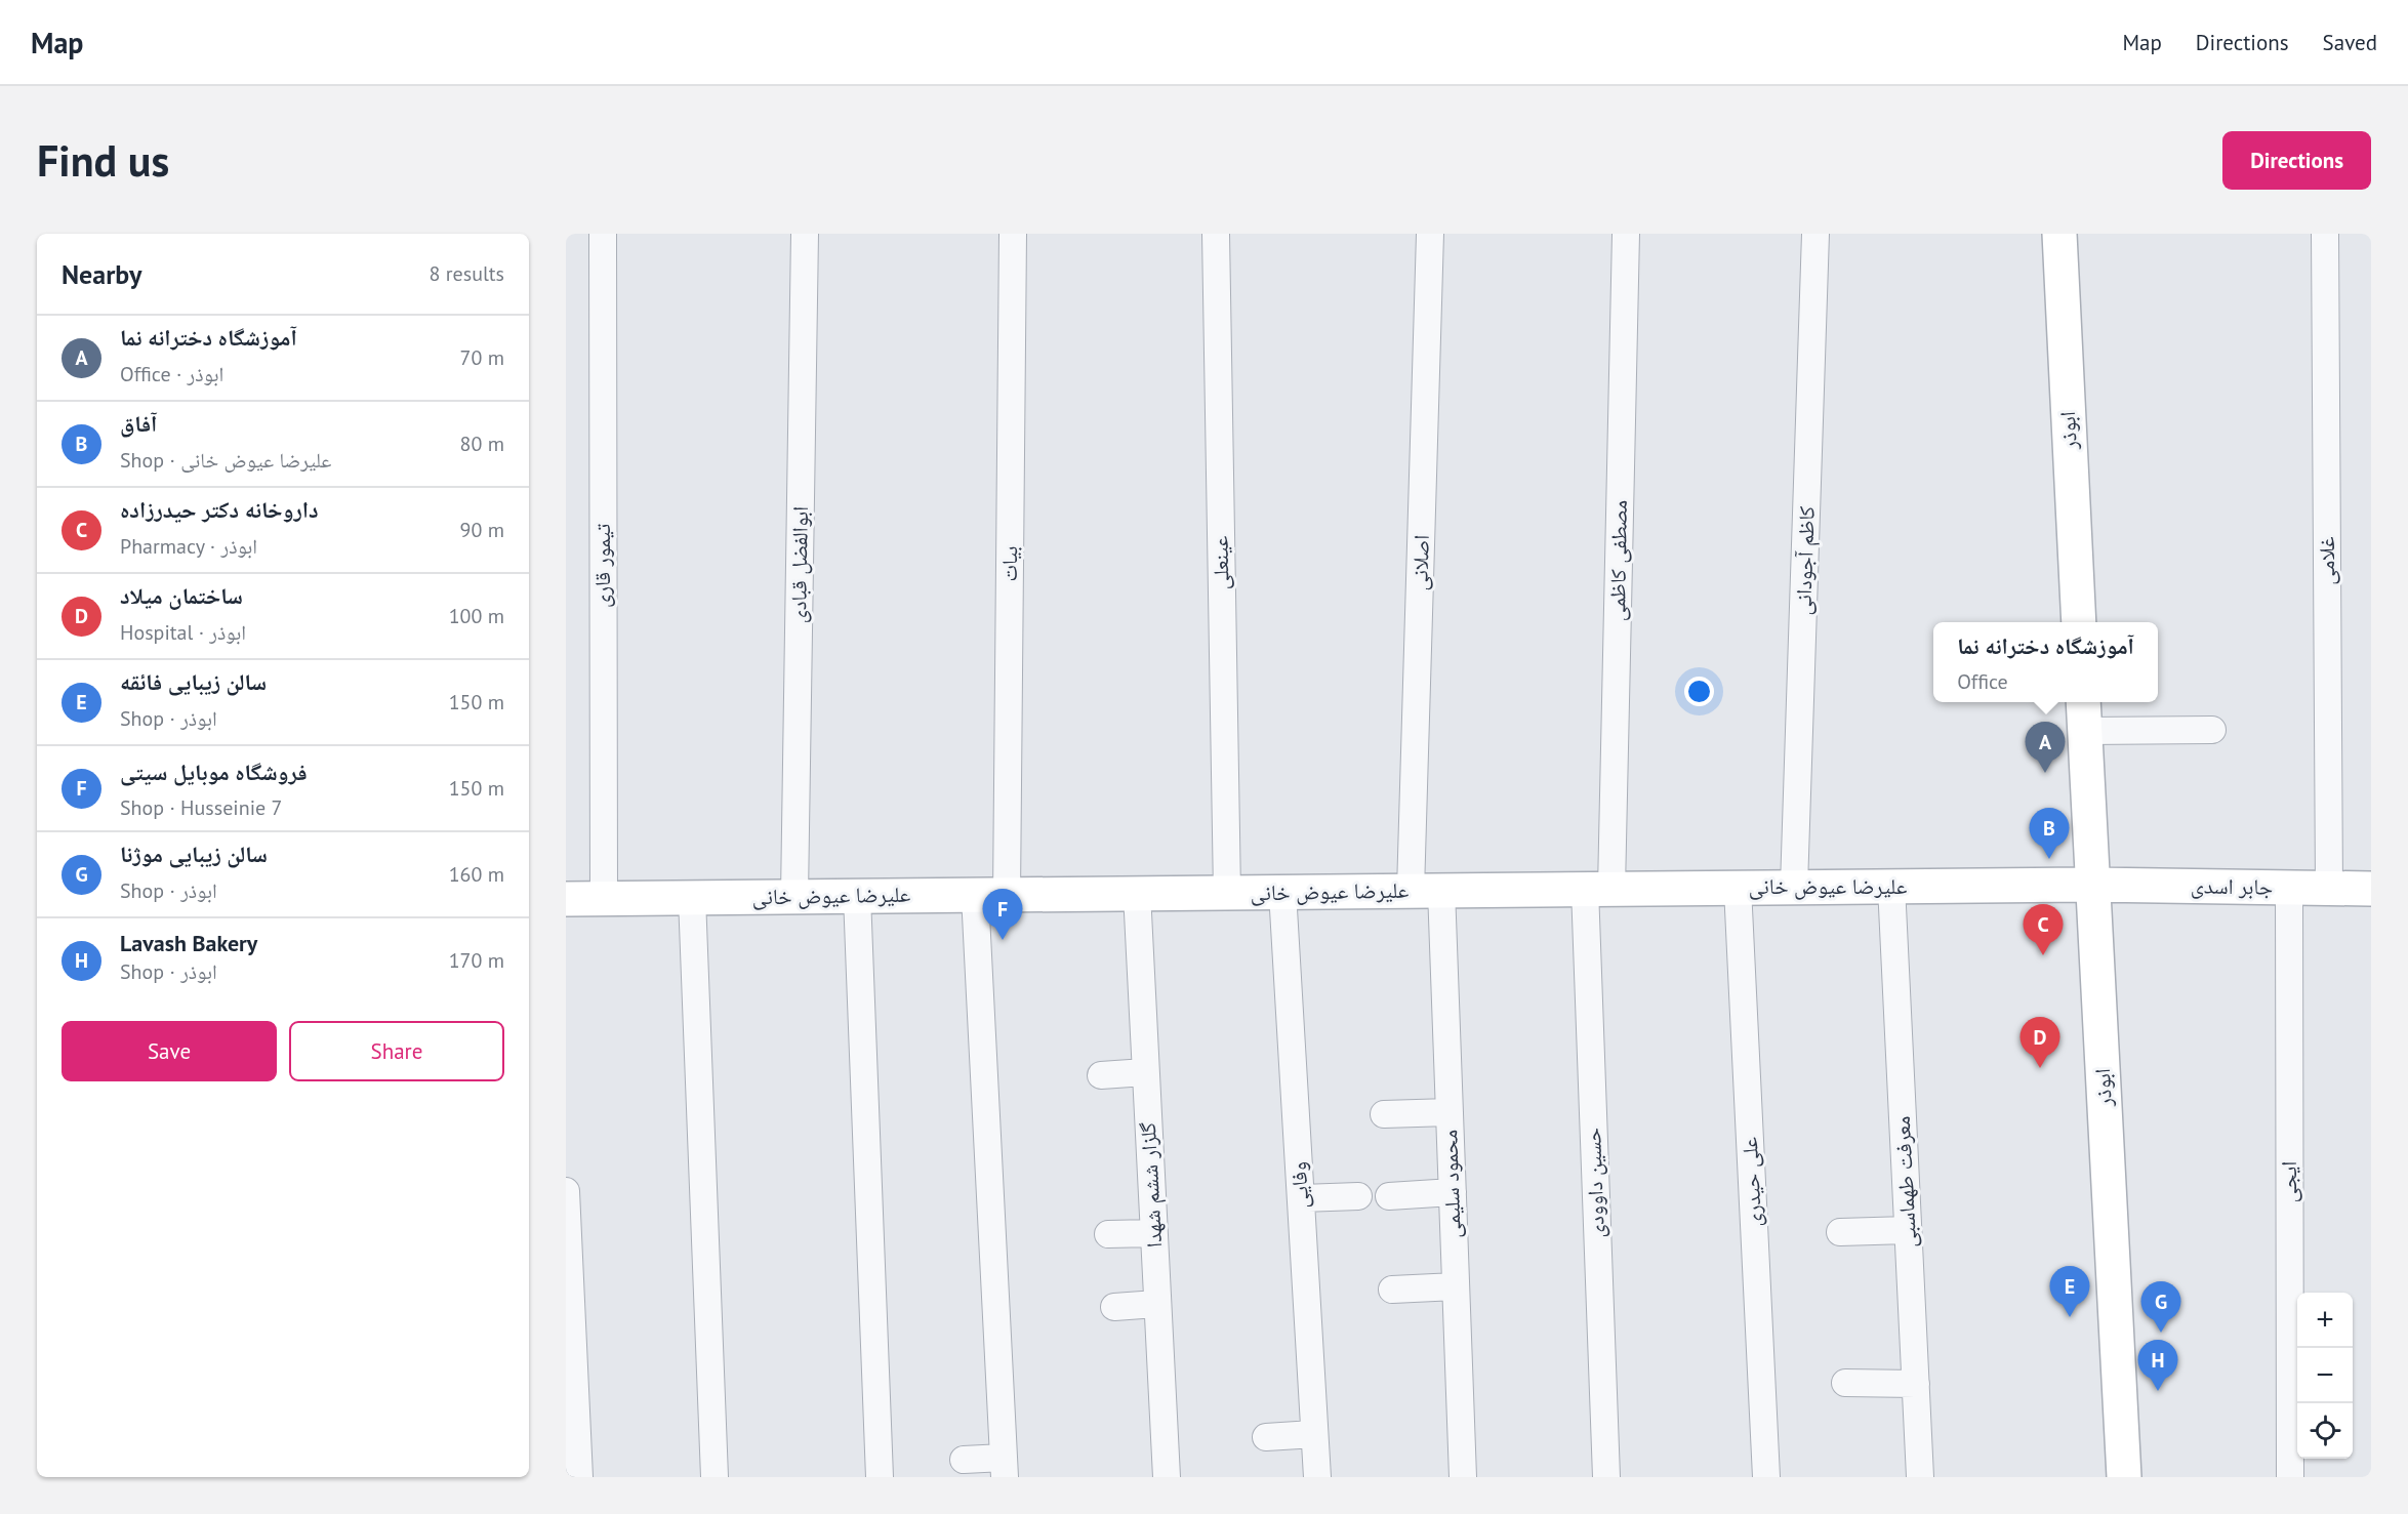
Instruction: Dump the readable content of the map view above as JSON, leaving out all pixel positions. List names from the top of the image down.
{
  "streets": {
    "street": [
      "ابوذر",
      "مصطفی کاظمی",
      "کاظم آجودانی",
      "غلامی",
      "عینعلی",
      "اصلانی",
      "بیات",
      "ابوالفضل قبادی",
      "تیمور قاری",
      "علیرضا عیوض خانی",
      "جابر اسدی",
      "علی حیدری",
      "معرفت طهماسبی",
      "ایجی",
      "حسین داوودی",
      "محمود سلیمی",
      "گلزار ششم شهدا",
      "وفایی"
    ]
  },
  "crossings": [
    ["ابوذر", "علیرضا عیوض خانی"],
    ["ابوذر", "جابر اسدی"],
    ["مصطفی کاظمی", "علیرضا عیوض خانی"],
    ["مصطفی کاظمی", "حسین داوودی"],
    ["کاظم آجودانی", "علیرضا عیوض خانی"],
    ["غلامی", "جابر اسدی"],
    ["عینعلی", "علیرضا عیوض خانی"],
    ["اصلانی", "علیرضا عیوض خانی"],
    ["اصلانی", "محمود سلیمی"],
    ["بیات", "علیرضا عیوض خانی"],
    ["ابوالفضل قبادی", "علیرضا عیوض خانی"],
    ["تیمور قاری", "علیرضا عیوض خانی"],
    ["علیرضا عیوض خانی", "جابر اسدی"],
    ["علیرضا عیوض خانی", "علی حیدری"],
    ["علیرضا عیوض خانی", "معرفت طهماسبی"],
    ["علیرضا عیوض خانی", "حسین داوودی"],
    ["علیرضا عیوض خانی", "محمود سلیمی"],
    ["علیرضا عیوض خانی", "گلزار ششم شهدا"],
    ["علیرضا عیوض خانی", "وفایی"],
    ["جابر اسدی", "ایجی"]
  ],
  "page": {
    "header": "Map",
    "nav": ["Map", "Directions", "Saved"],
    "buttons": [
      "Directions",
      ["Save", "Share"]
    ],
    "title": "Find us",
    "heading": ["Nearby", "8 results"],
    "list": [
      {
        "mark": "A",
        "name": "آموزشگاه دخترانه نما",
        "note": "Office · ابوذر",
        "value": "70 m"
      },
      {
        "mark": "B",
        "name": "آفاق",
        "note": "Shop · علیرضا عیوض خانی",
        "value": "80 m"
      },
      {
        "mark": "C",
        "name": "داروخانه دکتر حیدرزاده",
        "note": "Pharmacy · ابوذر",
        "value": "90 m"
      },
      {
        "mark": "D",
        "name": "ساختمان میلاد",
        "note": "Hospital · ابوذر",
        "value": "100 m"
      },
      {
        "mark": "E",
        "name": "سالن زیبایی فائقه",
        "note": "Shop · ابوذر",
        "value": "150 m"
      },
      {
        "mark": "F",
        "name": "فروشگاه موبایل سیتی",
        "note": "Shop · Husseinie 7",
        "value": "150 m"
      },
      {
        "mark": "G",
        "name": "سالن زیبایی موژنا",
        "note": "Shop · ابوذر",
        "value": "160 m"
      },
      {
        "mark": "H",
        "name": "Lavash Bakery",
        "note": "Shop · ابوذر",
        "value": "170 m"
      }
    ],
    "popup": ["آموزشگاه دخترانه نما", "Office"],
    "pins": [
      "A",
      "B",
      "F",
      "C",
      "D",
      "E",
      "G",
      "H"
    ],
    "map_buttons": ["+", "−"]
  }
}
